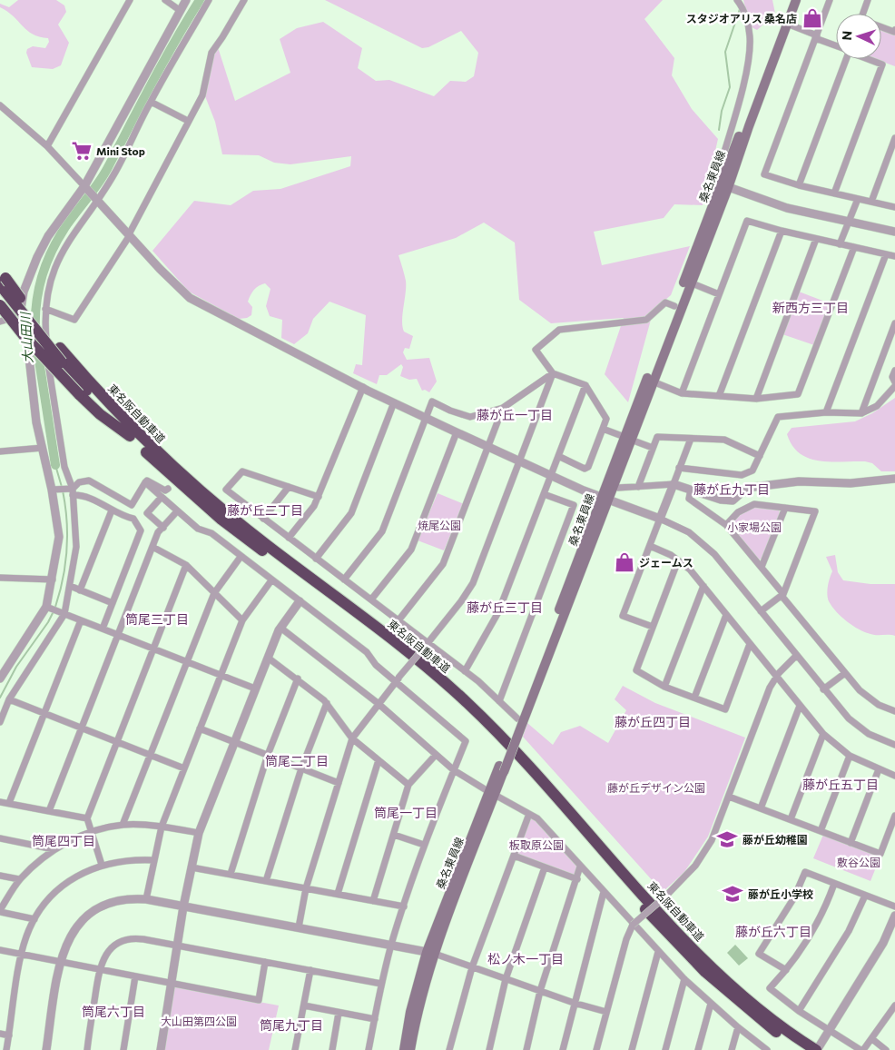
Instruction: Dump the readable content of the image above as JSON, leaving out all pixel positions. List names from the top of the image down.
{
  "streets": {
    "highway": ["東名阪自動車道"],
    "main road": ["桑名東員線"]
  },
  "districts": [
    "新西方三丁目",
    "藤が丘一丁目",
    "藤が丘九丁目",
    "藤が丘二丁目",
    "藤が丘三丁目",
    "筒尾三丁目",
    "藤が丘四丁目",
    "筒尾二丁目",
    "藤が丘五丁目",
    "筒尾一丁目",
    "筒尾四丁目",
    "藤が丘六丁目",
    "松ノ木一丁目",
    "筒尾六丁目",
    "筒尾九丁目"
  ],
  "water": ["大山田川"],
  "parks": [
    "焼尾公園",
    "小家場公園",
    "藤が丘デザイン公園",
    "板取原公園",
    "敷谷公園",
    "大山田第四公園"
  ],
  "places": {
    "shop": ["スタジオアリス 桑名店", "ジェームス"],
    "supermarket": ["Mini Stop"],
    "school or university": ["藤が丘幼稚園", "藤が丘小学校"]
  },
  "north": "left"
}
